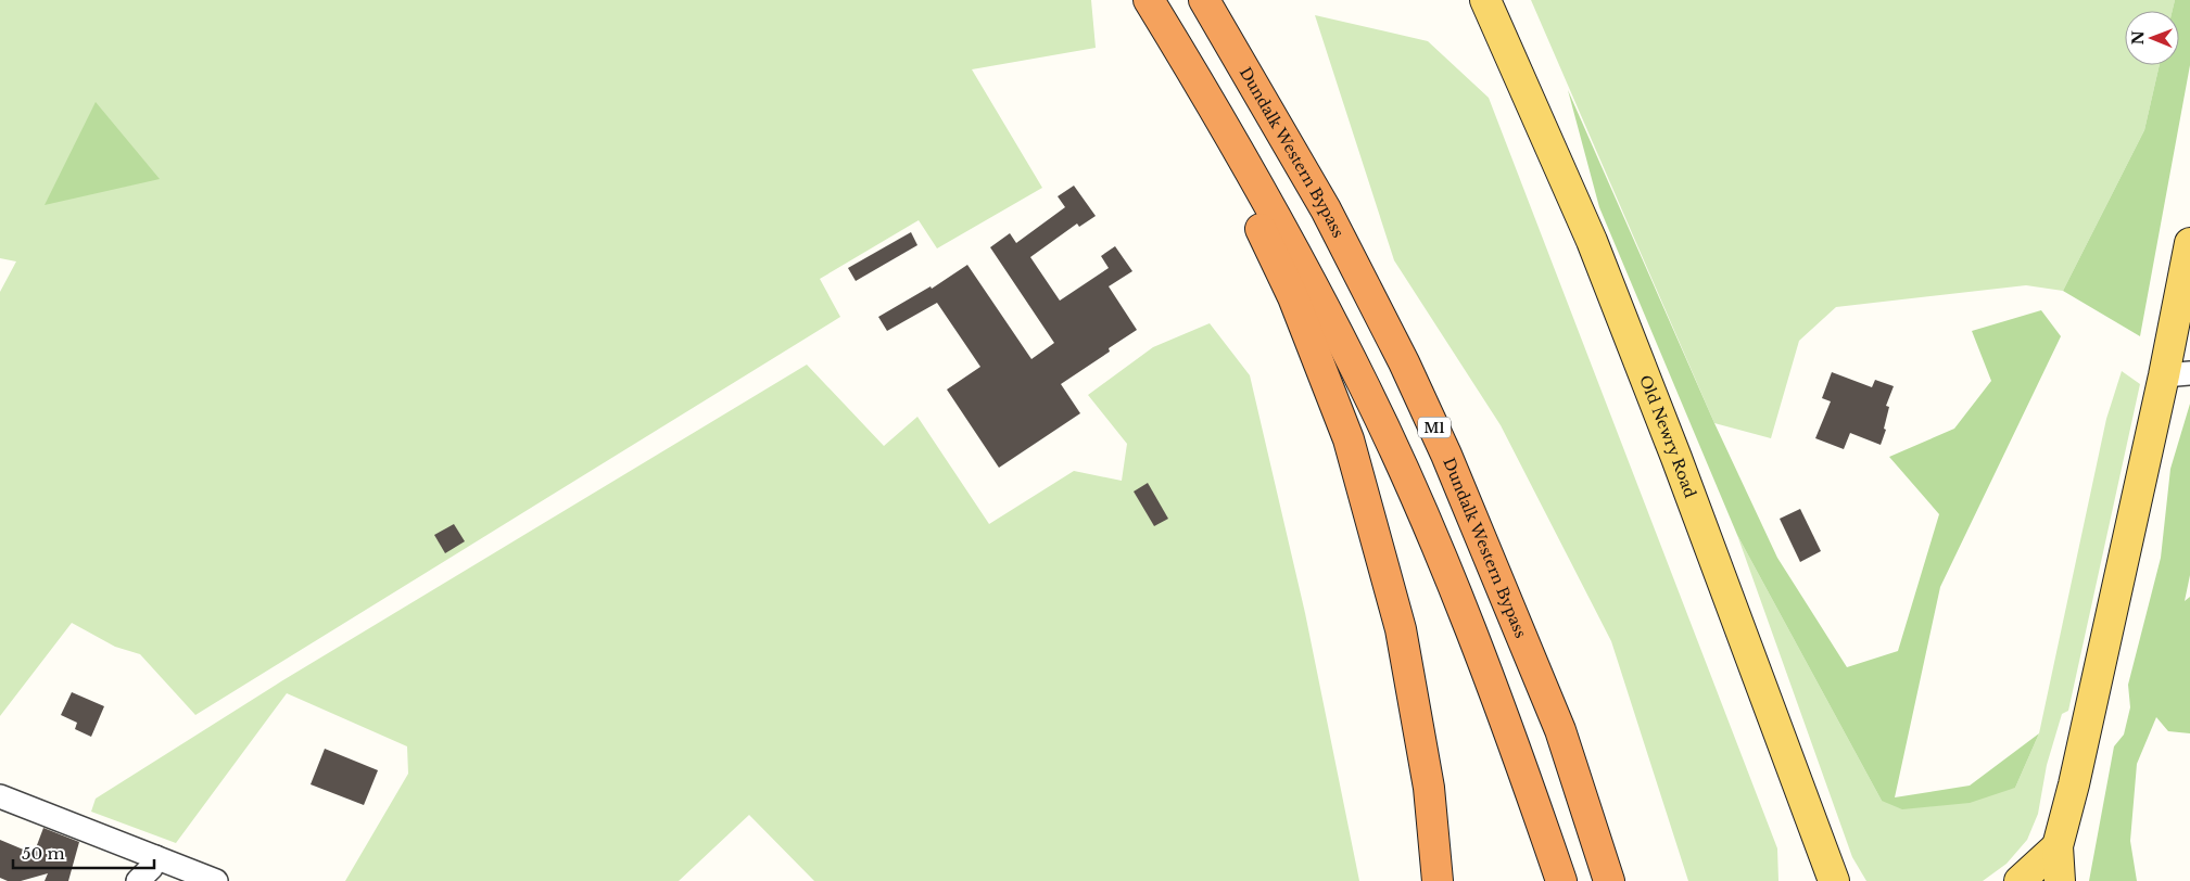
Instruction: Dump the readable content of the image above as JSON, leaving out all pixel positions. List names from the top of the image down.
{
  "streets": {
    "highway": ["Dundalk Western Bypass", "M1"],
    "main road": ["Old Newry Road"]
  },
  "scale_bar": "50 m",
  "north": "left"
}
